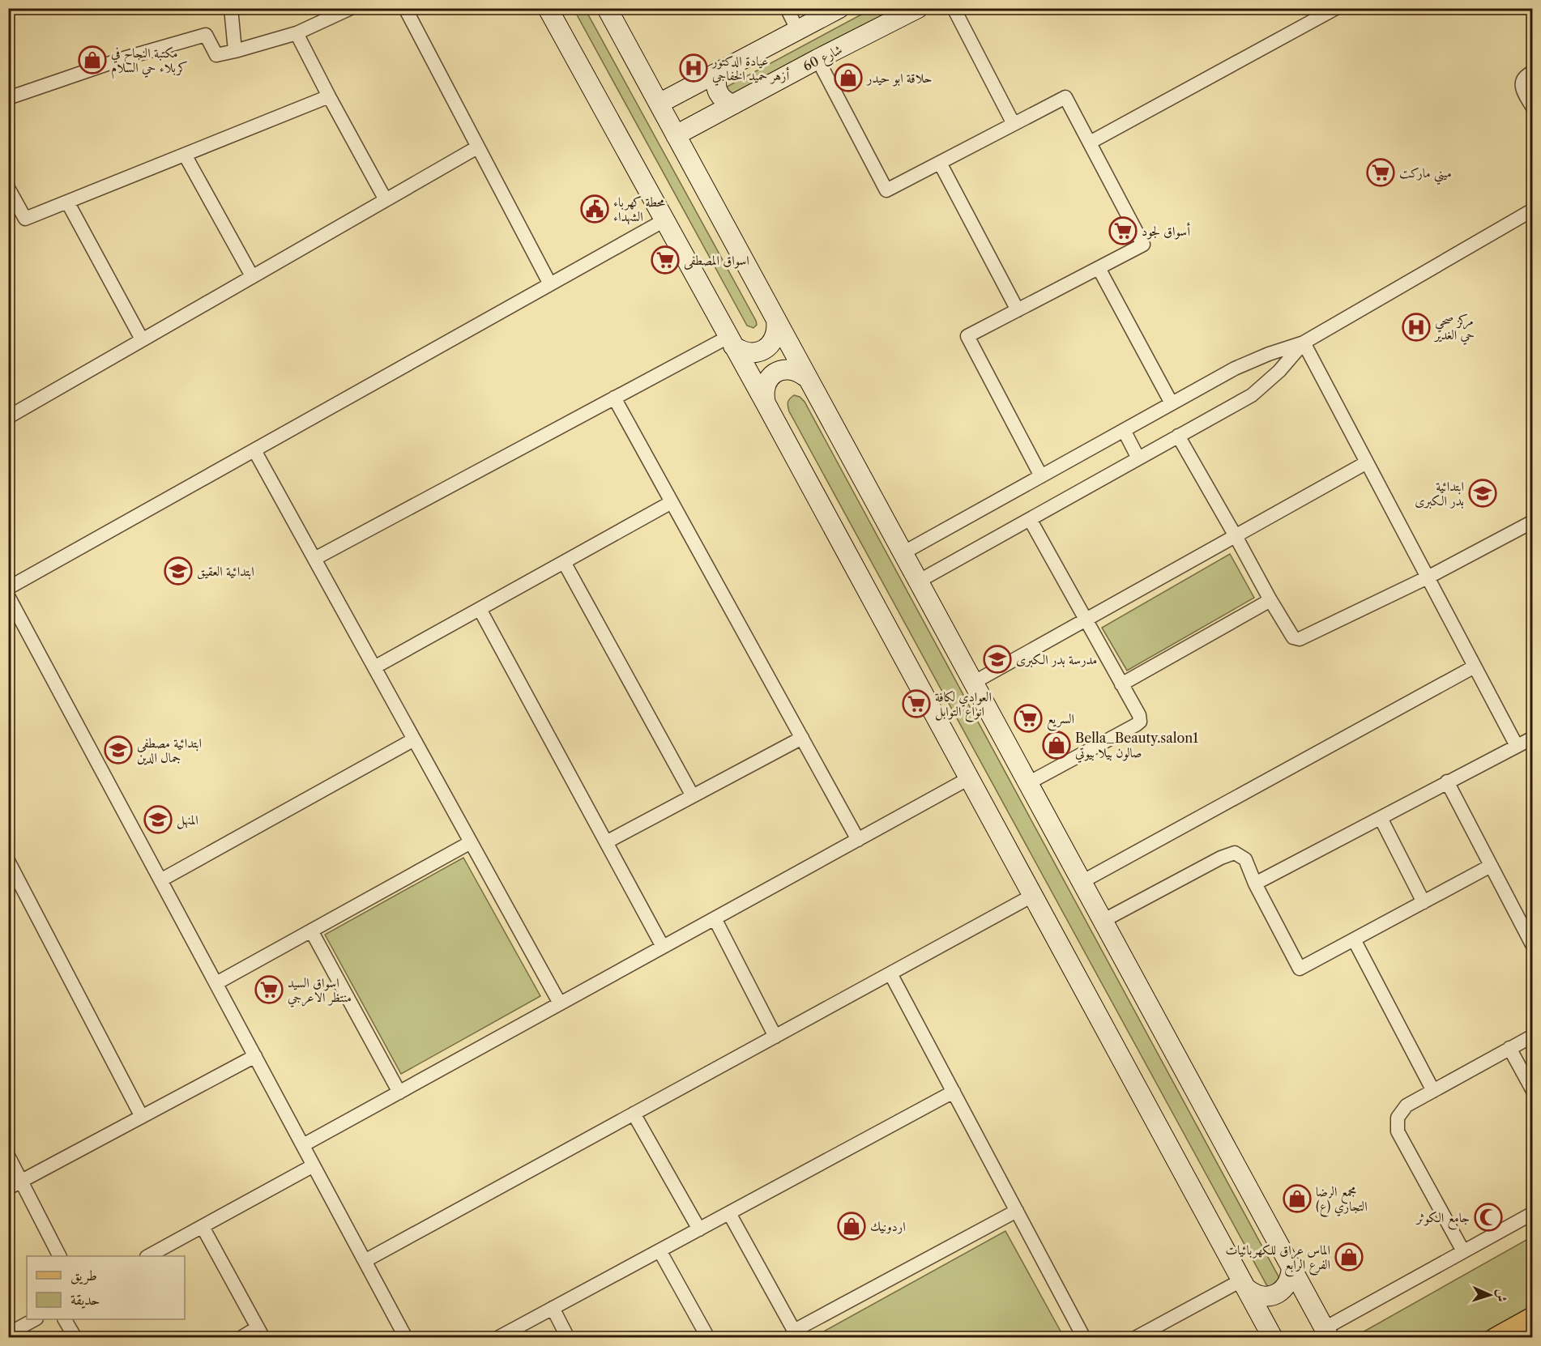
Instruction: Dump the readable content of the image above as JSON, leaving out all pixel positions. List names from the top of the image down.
{
  "streets": {
    "main road": ["شارع 60"]
  },
  "places": {
    "shop": [
      "مكتبة النجاح في كربلاء حي السلام",
      "حلاقة ابو حيدر",
      "Bella_Beauty.salon1 صالون بيلا بيوتي",
      "مجمع الرضا (ع) التجاري",
      "اردونيك",
      "الماس عراق للكهربائيات الفرع الرابع"
    ],
    "hospital": ["عيادة الدكتور أزهر حميد الخفاجي", "مركز صحي حي الغدير"],
    "supermarket": [
      "ميني ماركت",
      "أسواق لجود",
      "اسواق المصطفى",
      "العوادي لكافة انواع التوابل",
      "السريع",
      "اسواق السيد منتظر الاعرجي"
    ],
    "public building": ["محطة كهرباء الشهداء"],
    "school or university": [
      "ابتدائية بدر الكبرى",
      "ابتدائية العقيق",
      "مدرسة بدر الكبرى",
      "ابتدائية مصطفى جمال الدين",
      "المنهل"
    ],
    "mosque": ["جامع الكوثر"]
  },
  "legend": ["طريق", "حديقة"],
  "north": "right"
}
